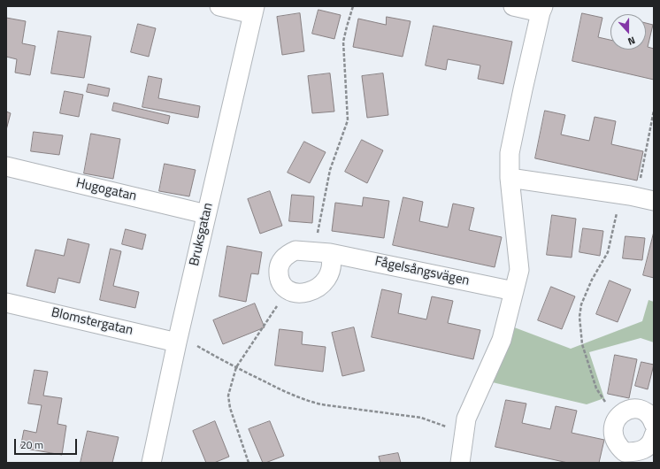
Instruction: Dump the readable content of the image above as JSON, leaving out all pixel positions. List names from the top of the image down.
{
  "streets": {
    "street": [
      "Hugogatan",
      "Bruksgatan",
      "Fågelsångsvägen",
      "Blomstergatan"
    ]
  },
  "crossings": [
    ["Hugogatan", "Bruksgatan"],
    ["Bruksgatan", "Blomstergatan"]
  ],
  "scale_bar": "20 m",
  "north": "bottom"
}
